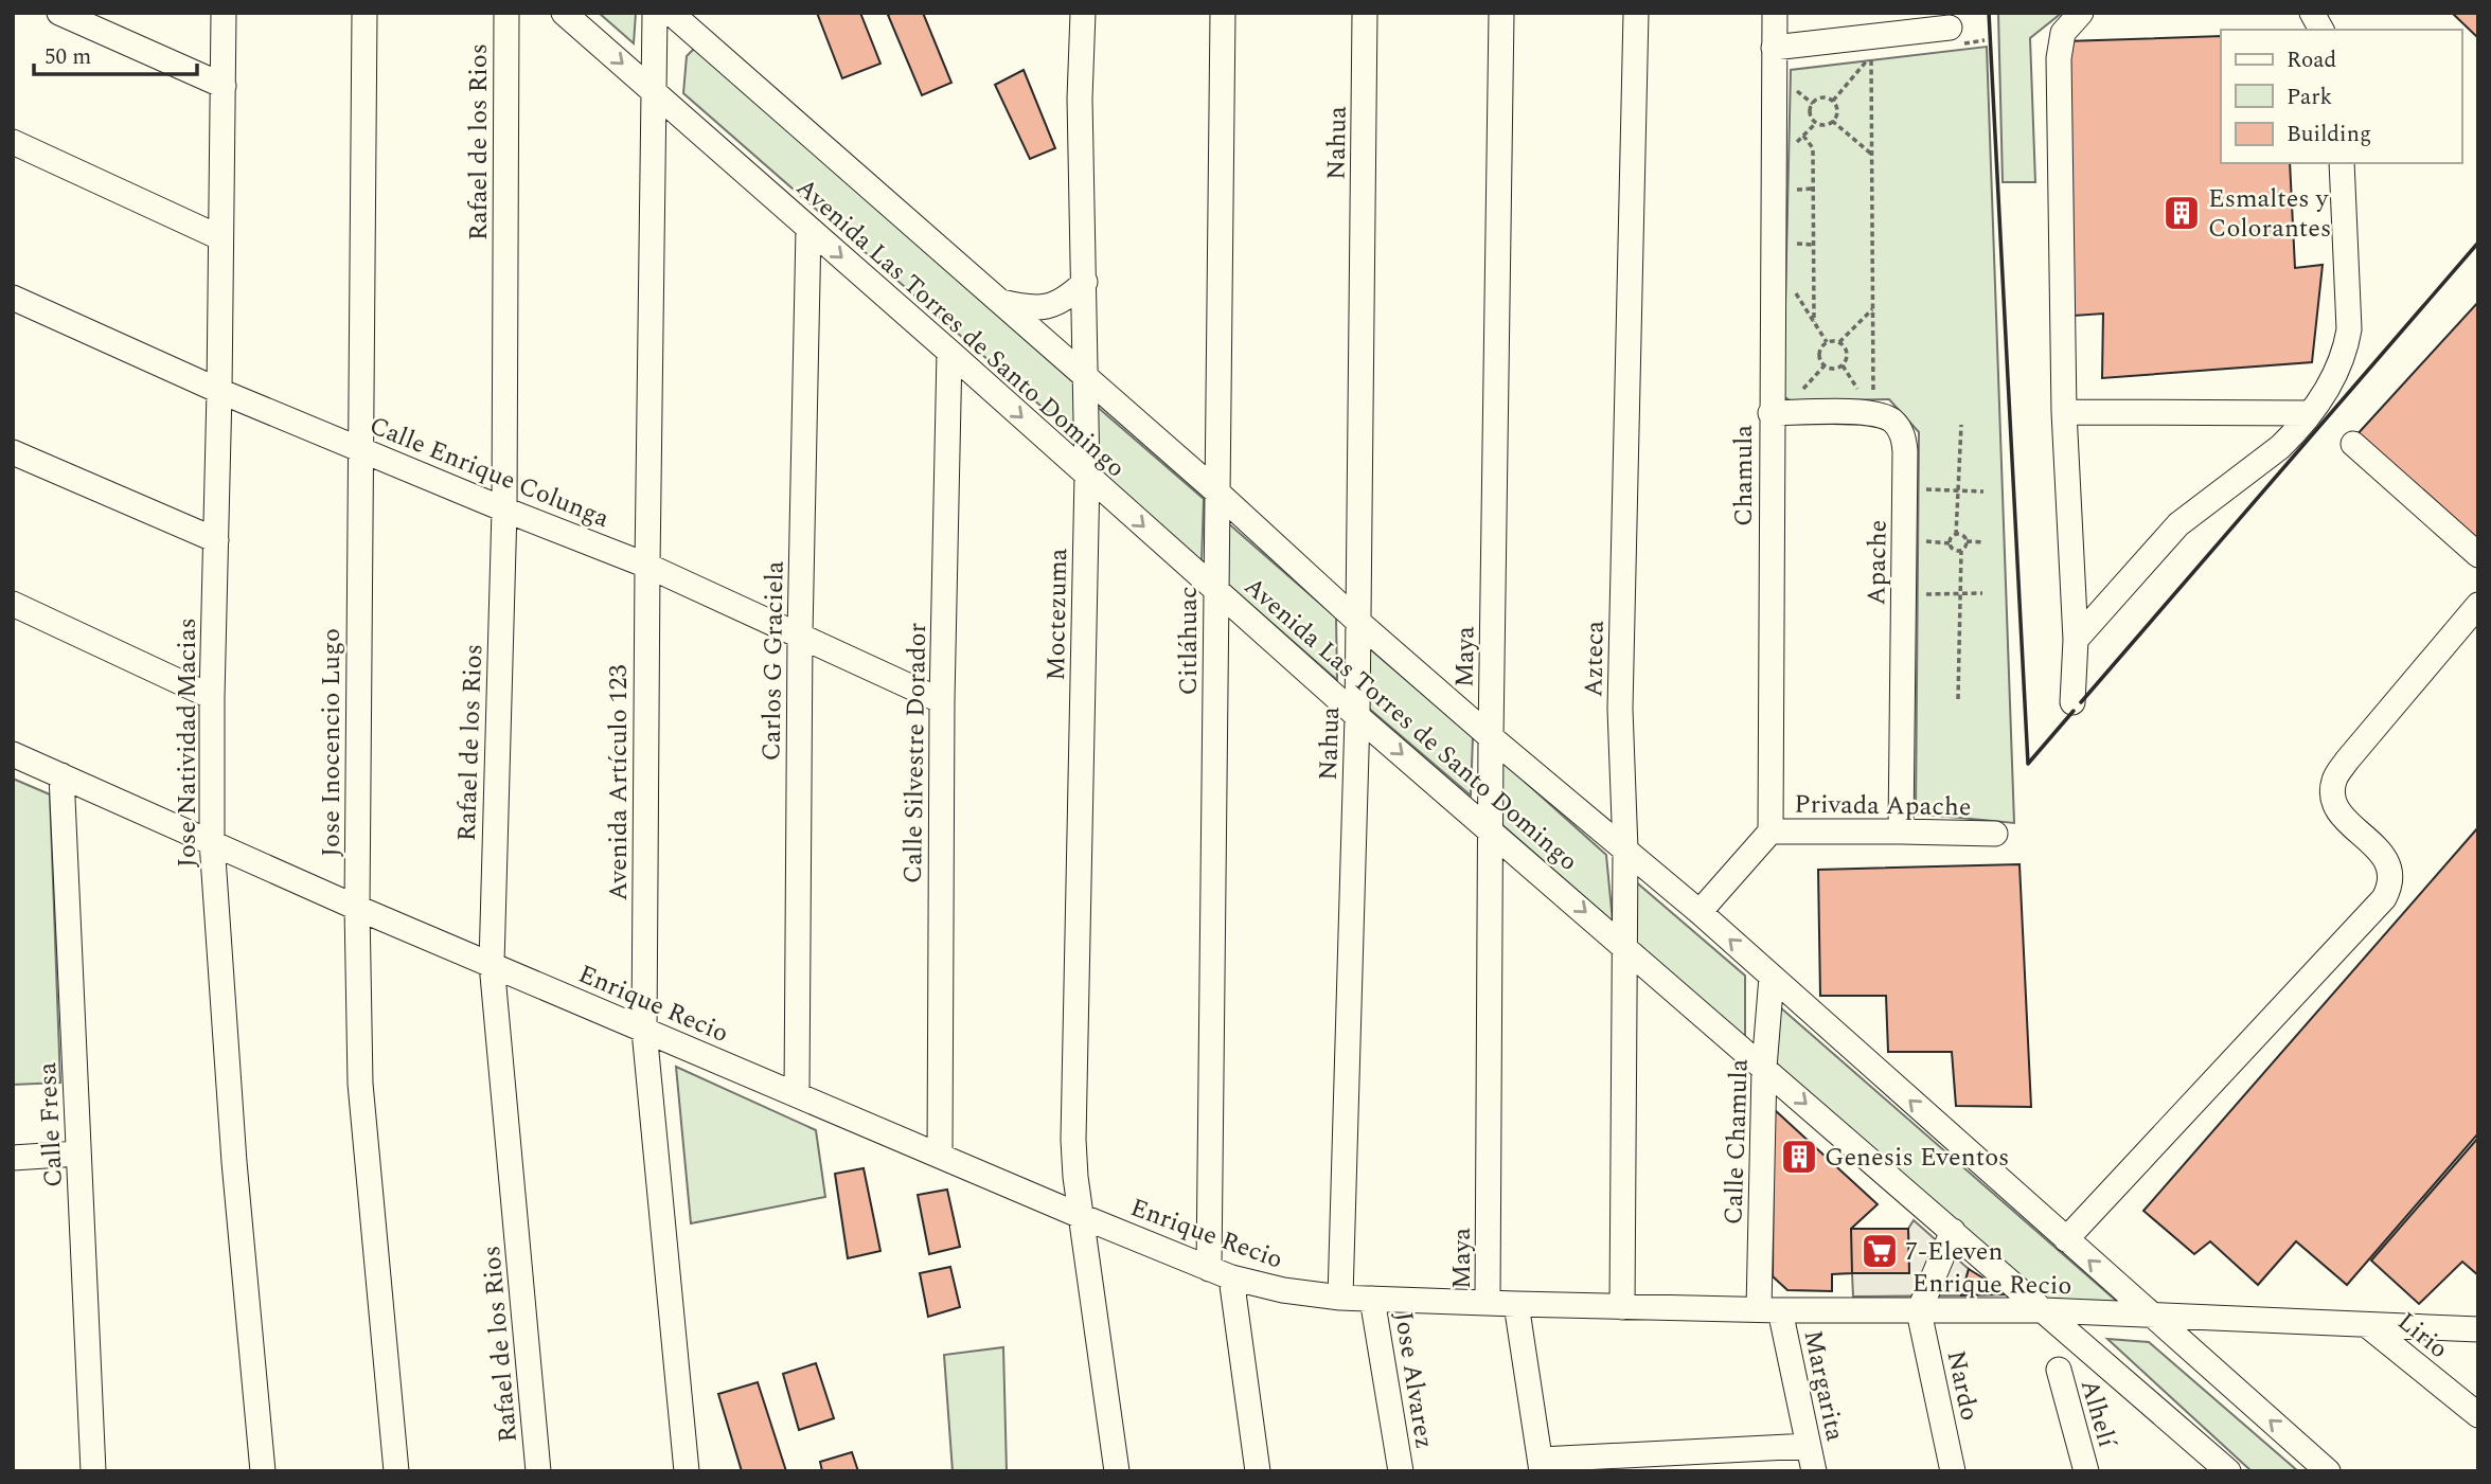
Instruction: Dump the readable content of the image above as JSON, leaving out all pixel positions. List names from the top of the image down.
{
  "streets": {
    "street": [
      "Rafael de los Rios",
      "Nahua",
      "Avenida Las Torres de Santo Domingo",
      "Calle Enrique Colunga",
      "Chamula",
      "Apache",
      "Moctezuma",
      "Citláhuac",
      "Maya",
      "Azteca",
      "Carlos G Graciela",
      "Jose Natividad Macias",
      "Jose Inocencio Lugo",
      "Calle Silvestre Dorador",
      "Avenida Artículo 123",
      "Privada Apache",
      "Enrique Recio",
      "Calle Fresa",
      "Calle Chamula",
      "Lirio",
      "Jose Alvarez",
      "Margarita",
      "Nardo",
      "Alhelí"
    ]
  },
  "crossings": [
    ["Rafael de los Rios", "Calle Enrique Colunga"],
    ["Rafael de los Rios", "Enrique Recio"],
    ["Nahua", "Avenida Las Torres de Santo Domingo"],
    ["Nahua", "Enrique Recio"],
    ["Avenida Las Torres de Santo Domingo", "Moctezuma"],
    ["Avenida Las Torres de Santo Domingo", "Citláhuac"],
    ["Avenida Las Torres de Santo Domingo", "Maya"],
    ["Avenida Las Torres de Santo Domingo", "Azteca"],
    ["Avenida Las Torres de Santo Domingo", "Carlos G Graciela"],
    ["Avenida Las Torres de Santo Domingo", "Calle Silvestre Dorador"],
    ["Avenida Las Torres de Santo Domingo", "Avenida Artículo 123"],
    ["Avenida Las Torres de Santo Domingo", "Enrique Recio"],
    ["Avenida Las Torres de Santo Domingo", "Calle Chamula"],
    ["Calle Enrique Colunga", "Carlos G Graciela"],
    ["Calle Enrique Colunga", "Jose Natividad Macias"],
    ["Calle Enrique Colunga", "Jose Inocencio Lugo"],
    ["Calle Enrique Colunga", "Calle Silvestre Dorador"],
    ["Calle Enrique Colunga", "Avenida Artículo 123"],
    ["Chamula", "Apache"],
    ["Chamula", "Privada Apache"],
    ["Apache", "Privada Apache"],
    ["Moctezuma", "Enrique Recio"],
    ["Citláhuac", "Enrique Recio"],
    ["Maya", "Enrique Recio"],
    ["Azteca", "Enrique Recio"],
    ["Carlos G Graciela", "Enrique Recio"],
    ["Jose Natividad Macias", "Enrique Recio"],
    ["Jose Inocencio Lugo", "Enrique Recio"],
    ["Calle Silvestre Dorador", "Enrique Recio"],
    ["Avenida Artículo 123", "Enrique Recio"],
    ["Enrique Recio", "Calle Fresa"],
    ["Enrique Recio", "Calle Chamula"],
    ["Enrique Recio", "Lirio"],
    ["Enrique Recio", "Jose Alvarez"],
    ["Enrique Recio", "Margarita"],
    ["Enrique Recio", "Nardo"],
    ["Calle Chamula", "Margarita"]
  ],
  "places": {
    "building": ["Esmaltes y Colorantes", "Genesis Eventos"],
    "supermarket": ["7-Eleven"]
  },
  "legend": ["Road", "Park", "Building"],
  "scale_bar": "50 m"
}
